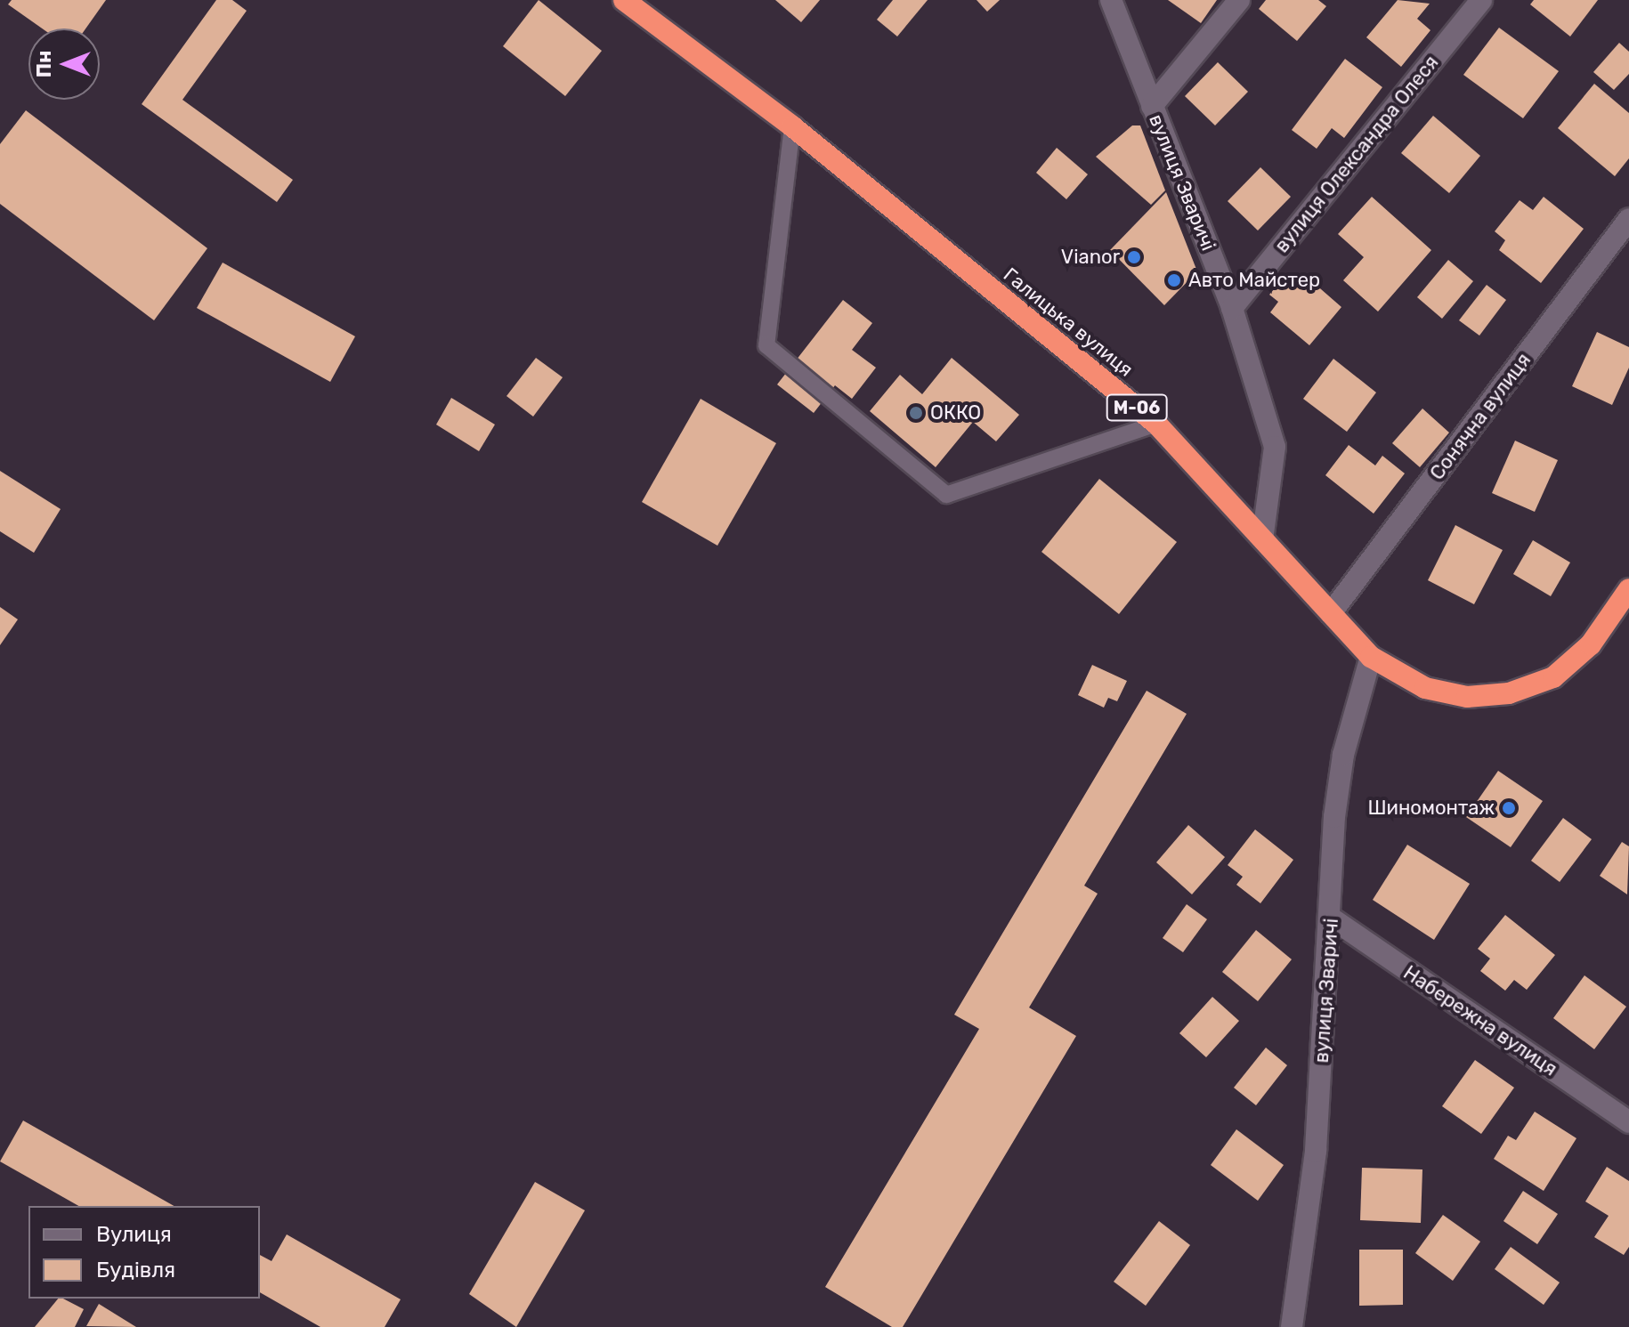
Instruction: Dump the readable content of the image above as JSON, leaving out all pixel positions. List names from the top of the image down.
{
  "streets": {
    "highway": ["Галицька вулиця", "М-06"],
    "street": [
      "вулиця Олександра Олеся",
      "вулиця Зваричі",
      "Сонячна вулиця",
      "Набережна вулиця"
    ]
  },
  "crossings": [
    ["вулиця Олександра Олеся", "вулиця Зваричі"],
    ["вулиця Зваричі", "Галицька вулиця"],
    ["вулиця Зваричі", "Набережна вулиця"],
    ["Галицька вулиця", "Сонячна вулиця"]
  ],
  "places": [
    "Vianor",
    "Авто Майстер",
    "ОККО",
    "Шиномонтаж"
  ],
  "legend": ["Вулиця", "Будівля"],
  "north": "left"
}
